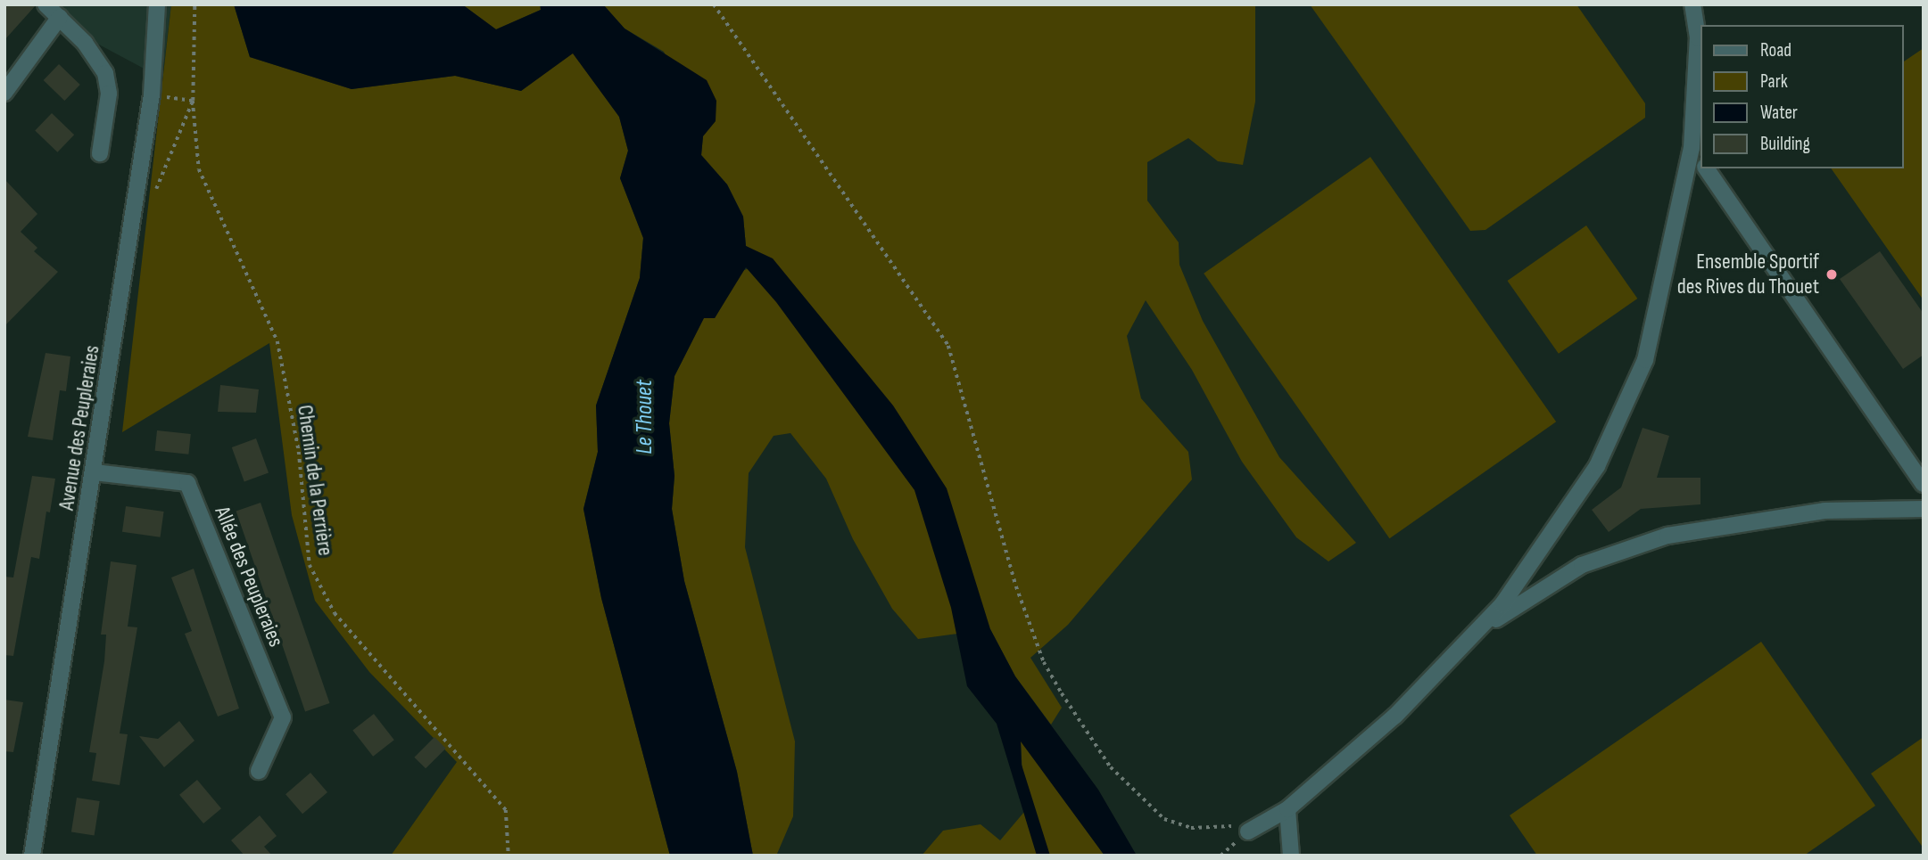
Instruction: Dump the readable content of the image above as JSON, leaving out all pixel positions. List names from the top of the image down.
{
  "streets": {
    "street": ["Avenue des Peupleraies", "Allée des Peupleraies"],
    "path": ["Chemin de la Perrière"]
  },
  "crossings": [
    ["Avenue des Peupleraies", "Allée des Peupleraies"]
  ],
  "water": ["Le Thouet"],
  "places": ["Ensemble Sportif des Rives du Thouet"],
  "legend": [
    "Road",
    "Park",
    "Water",
    "Building"
  ]
}
